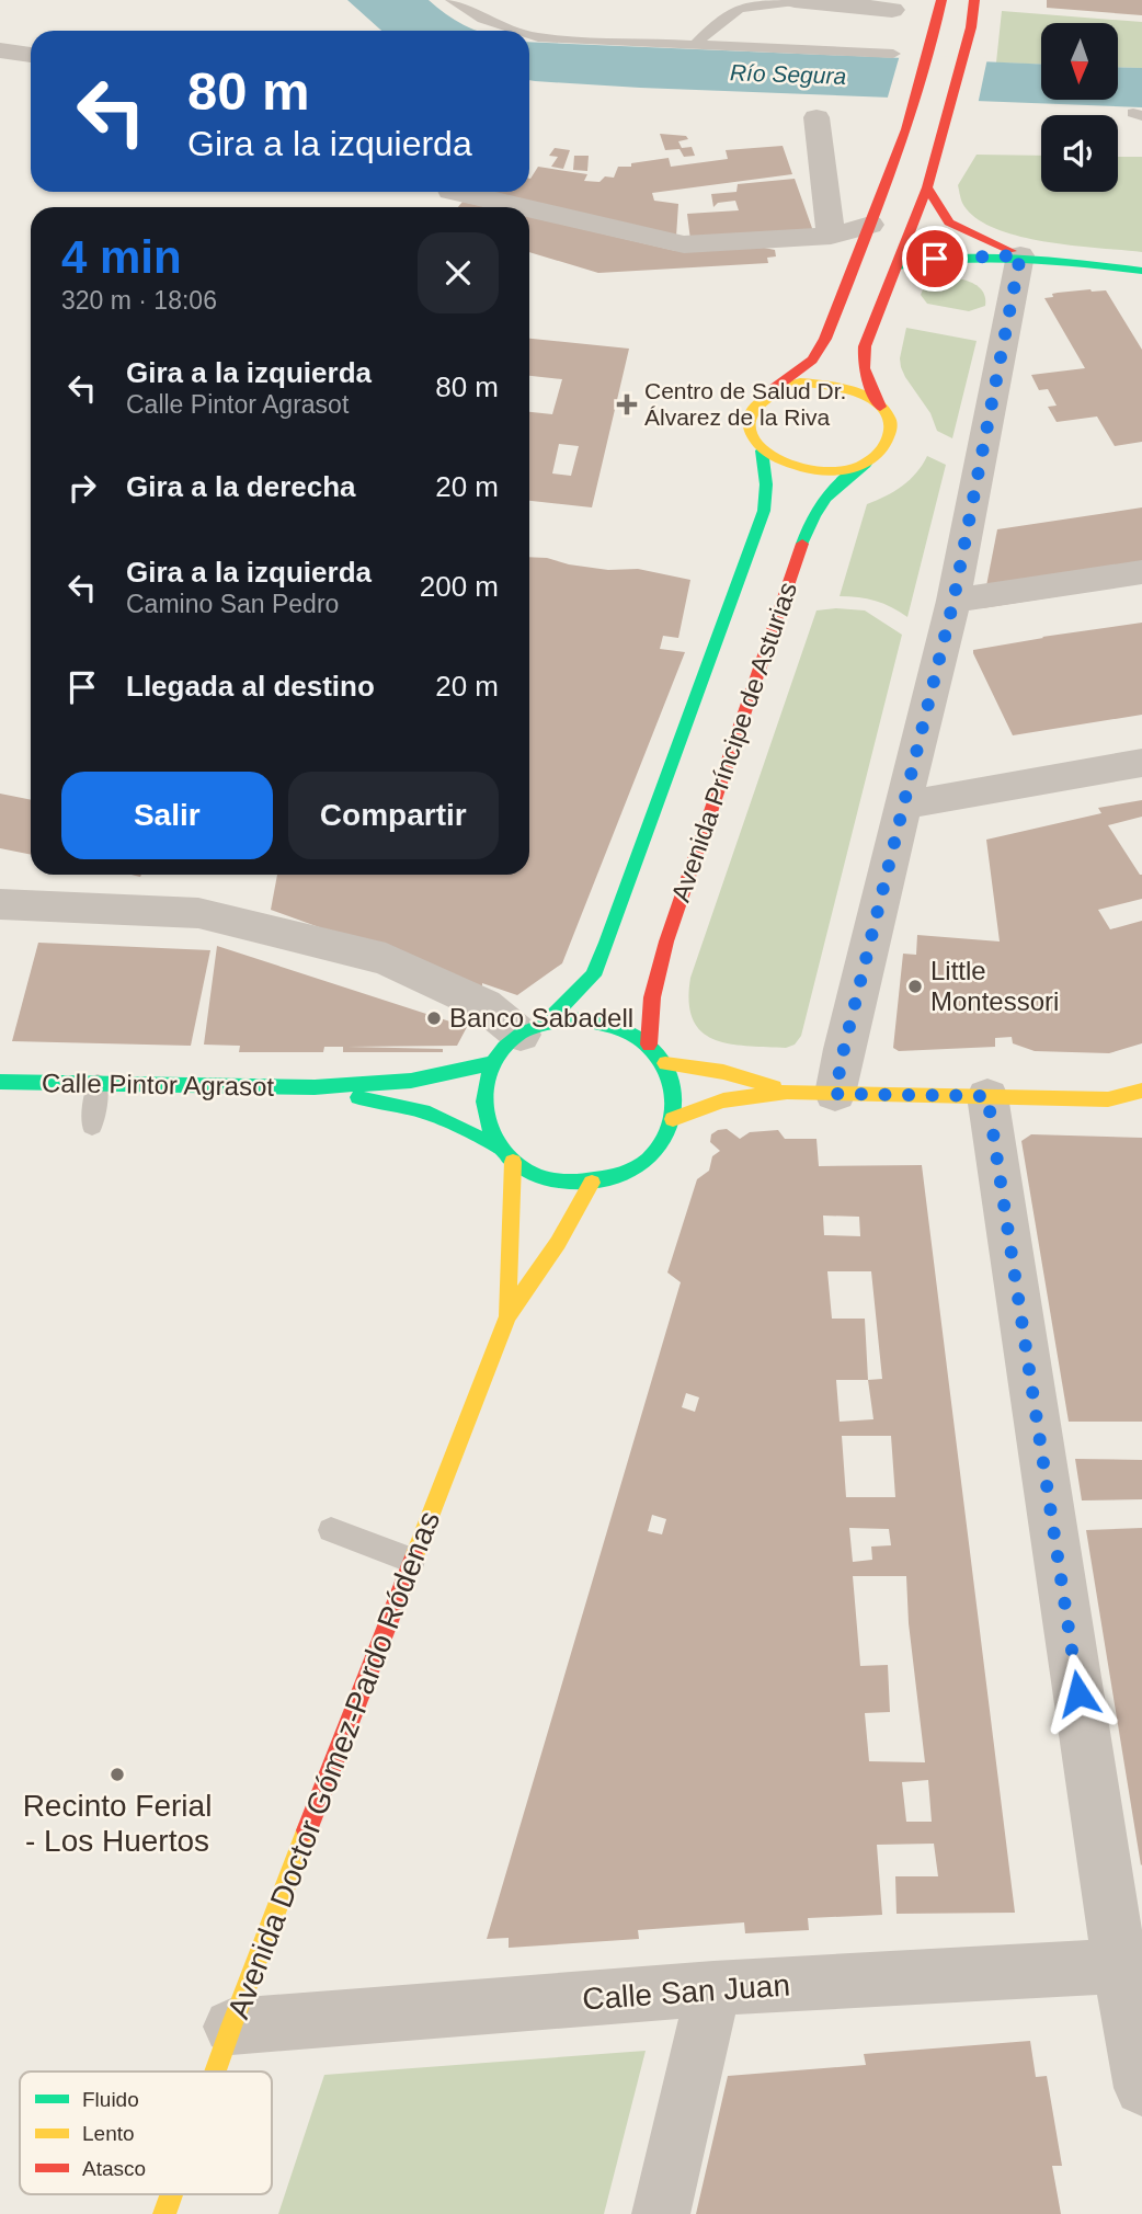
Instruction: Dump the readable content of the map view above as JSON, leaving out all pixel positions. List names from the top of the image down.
{
  "streets": {
    "street": [
      "Avenida Príncipe de Asturias",
      "Calle Pintor Agrasot",
      "Avenida Doctor Gómez-Pardo Ródenas",
      "Calle San Juan"
    ]
  },
  "crossings": [
    ["Avenida Príncipe de Asturias", "Calle Pintor Agrasot"],
    ["Avenida Príncipe de Asturias", "Avenida Doctor Gómez-Pardo Ródenas"],
    ["Calle Pintor Agrasot", "Avenida Doctor Gómez-Pardo Ródenas"],
    ["Avenida Doctor Gómez-Pardo Ródenas", "Calle San Juan"]
  ],
  "water": ["Río Segura"],
  "places": {
    "health": ["Centro de Salud Dr. Álvarez de la Riva"],
    "other": ["Little Montessori", "Banco Sabadell", "Recinto Ferial - Los Huertos"]
  },
  "legend": ["Fluido", "Lento", "Atasco"],
  "north": "bottom",
  "page": {
    "turn": ["80 m", "Gira a la izquierda"],
    "heading": ["4 min", "320 m · 18:06"],
    "list": [
      {
        "name": "Gira a la izquierda",
        "note": "Calle Pintor Agrasot",
        "value": "80 m"
      },
      {
        "name": "Gira a la derecha",
        "value": "20 m"
      },
      {
        "name": "Gira a la izquierda",
        "note": "Camino San Pedro",
        "value": "200 m"
      },
      {
        "name": "Llegada al destino",
        "value": "20 m"
      }
    ],
    "buttons": ["Salir", "Compartir"]
  }
}
